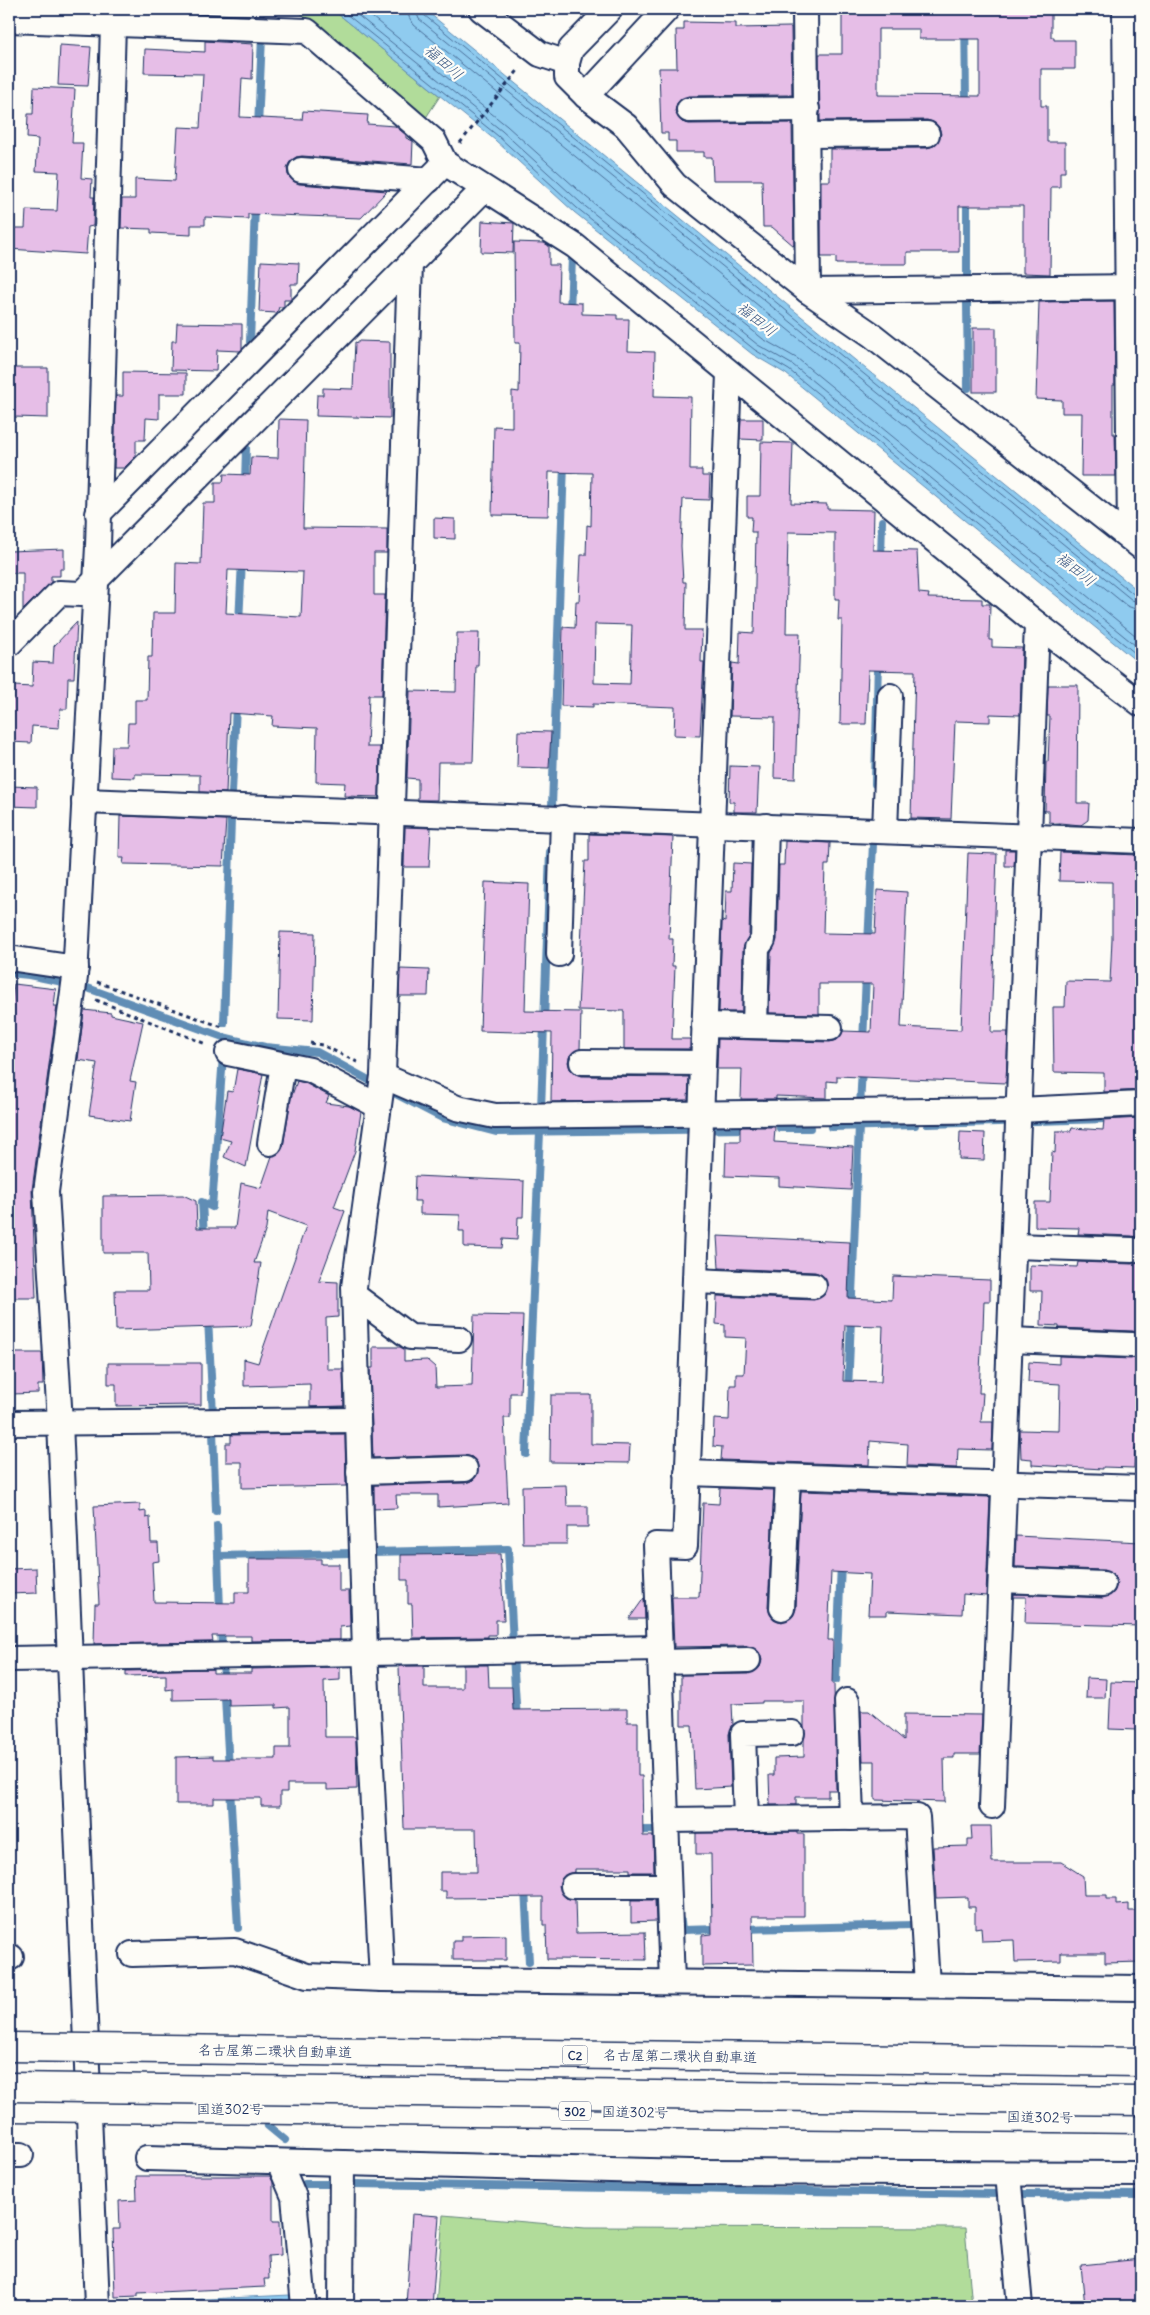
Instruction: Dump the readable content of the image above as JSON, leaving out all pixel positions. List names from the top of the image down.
{
  "streets": {
    "highway": [
      "名古屋第二環状自動車道",
      "C2",
      "国道302号",
      "302"
    ]
  },
  "water": ["福田川"]
}
